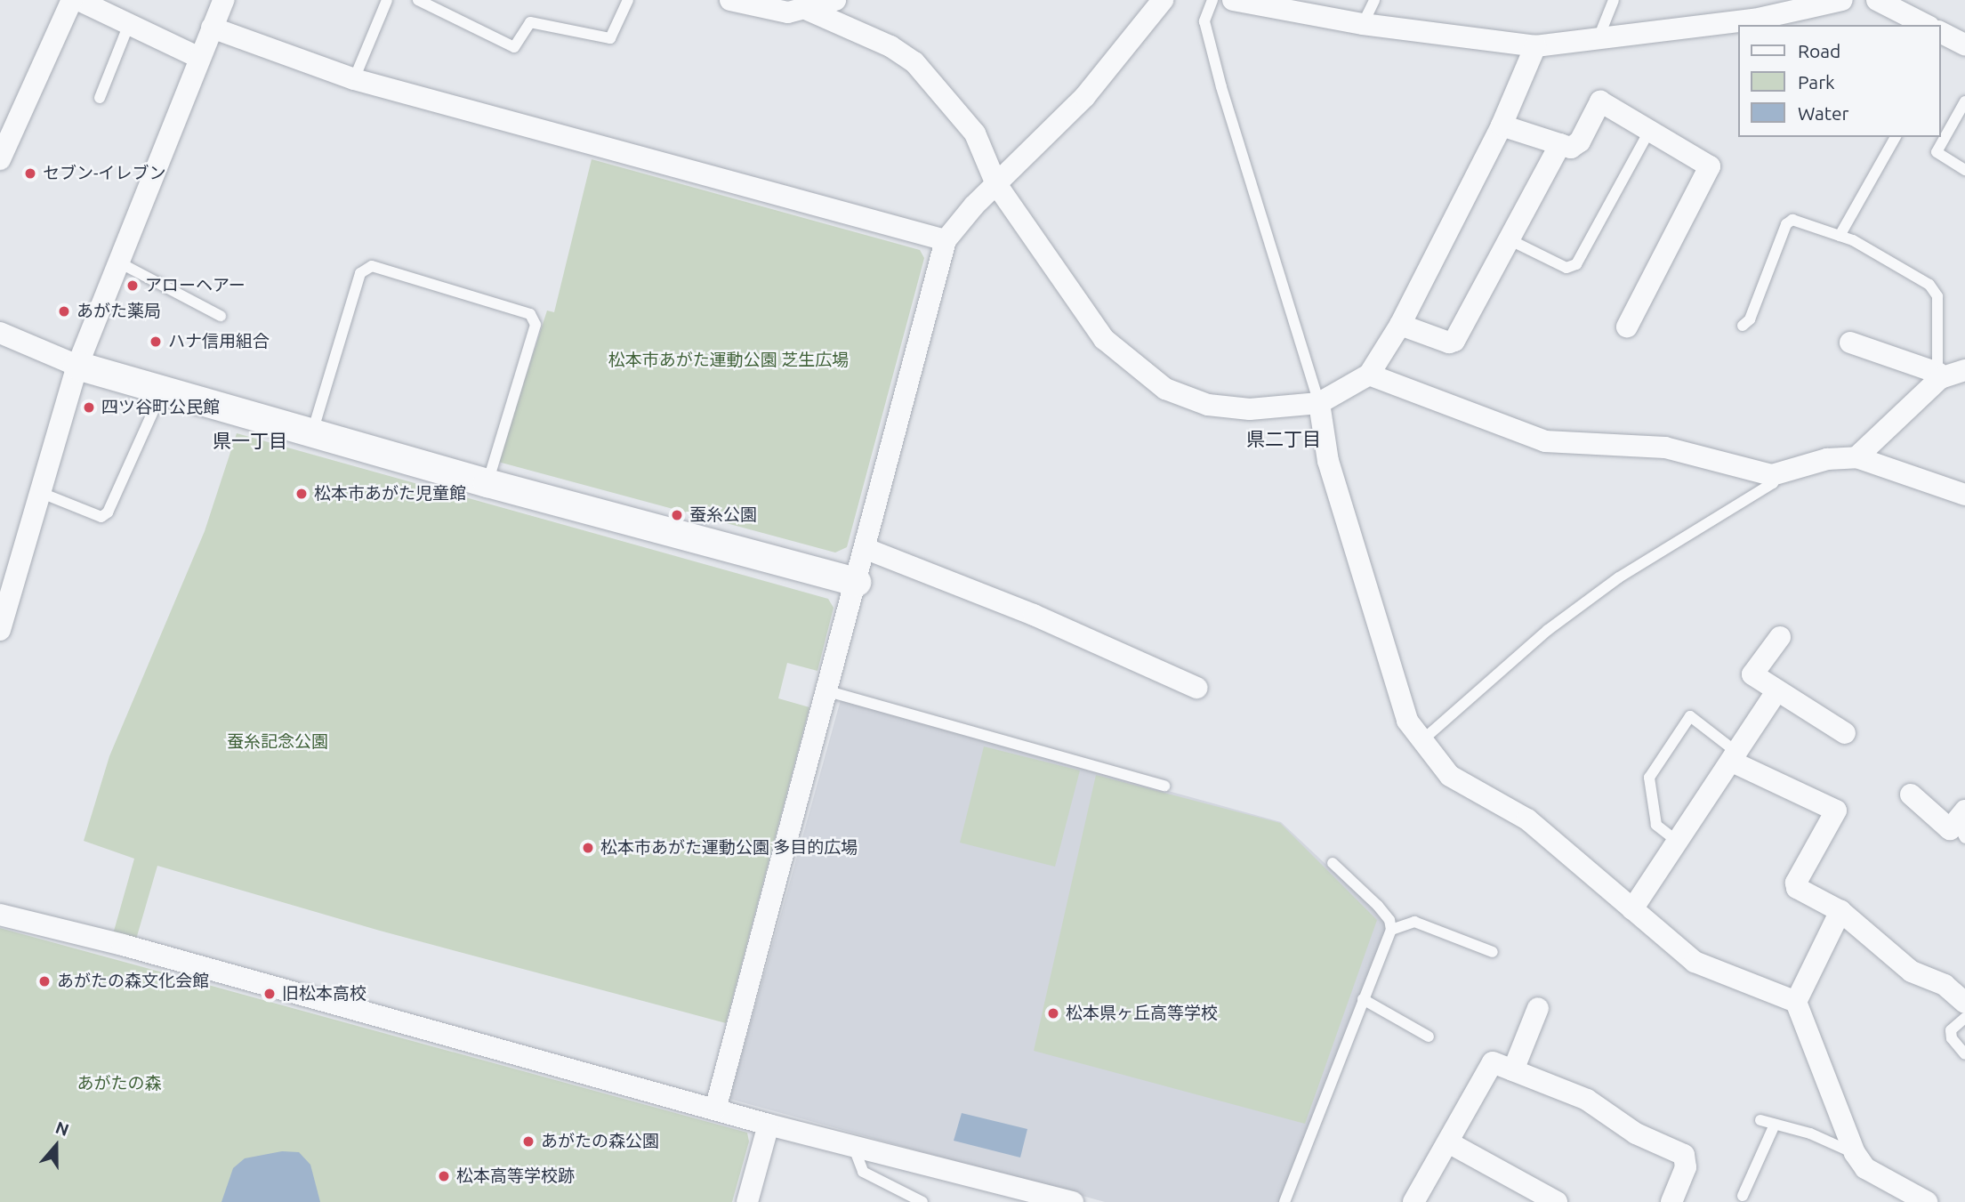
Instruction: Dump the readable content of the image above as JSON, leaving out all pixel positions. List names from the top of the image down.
{
  "districts": ["県二丁目", "県一丁目"],
  "parks": ["松本市あがた運動公園 芝生広場", "蚕糸記念公園", "あがたの森"],
  "places": [
    "セブン-イレブン",
    "アローヘアー",
    "あがた薬局",
    "ハナ信用組合",
    "四ツ谷町公民館",
    "松本市あがた児童館",
    "蚕糸公園",
    "松本市あがた運動公園 多目的広場",
    "あがたの森文化会館",
    "旧松本高校",
    "松本県ヶ丘高等学校",
    "あがたの森公園",
    "松本高等学校跡"
  ],
  "legend": ["Road", "Park", "Water"],
  "north": "top"
}
